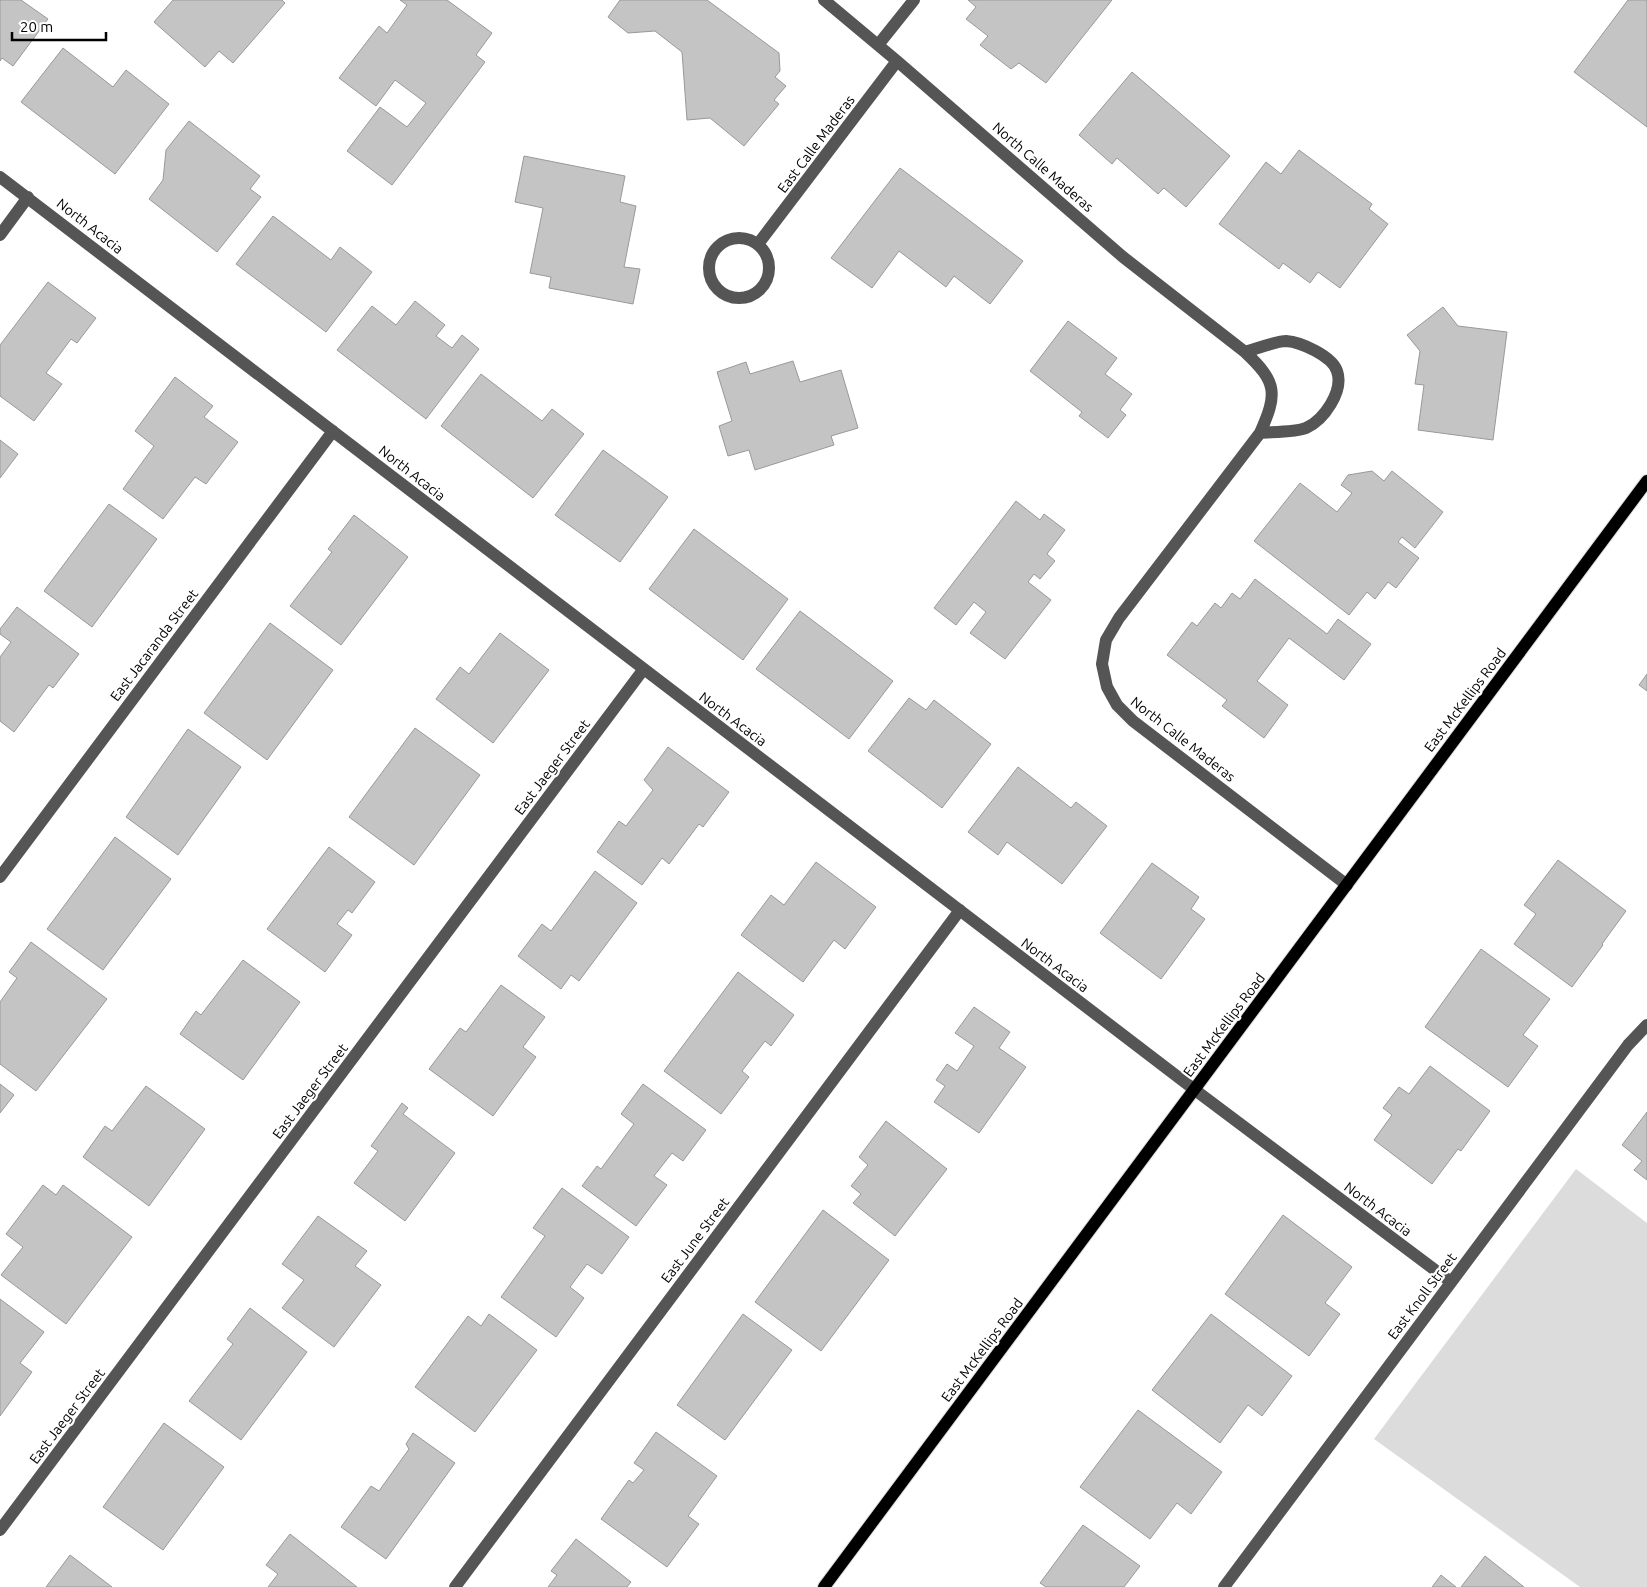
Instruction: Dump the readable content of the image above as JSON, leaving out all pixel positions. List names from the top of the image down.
{
  "streets": {
    "main road": ["East McKellips Road"],
    "street": [
      "East Calle Maderas",
      "North Calle Maderas",
      "North Acacia",
      "East Jacaranda Street",
      "East Jaeger Street",
      "East June Street",
      "East Knoll Street"
    ]
  },
  "crossings": [
    ["East Calle Maderas", "North Calle Maderas"],
    ["North Calle Maderas", "East McKellips Road"],
    ["North Acacia", "East Jacaranda Street"],
    ["North Acacia", "East McKellips Road"],
    ["North Acacia", "East Jaeger Street"],
    ["North Acacia", "East June Street"],
    ["North Acacia", "East Knoll Street"]
  ],
  "scale_bar": "20 m"
}
